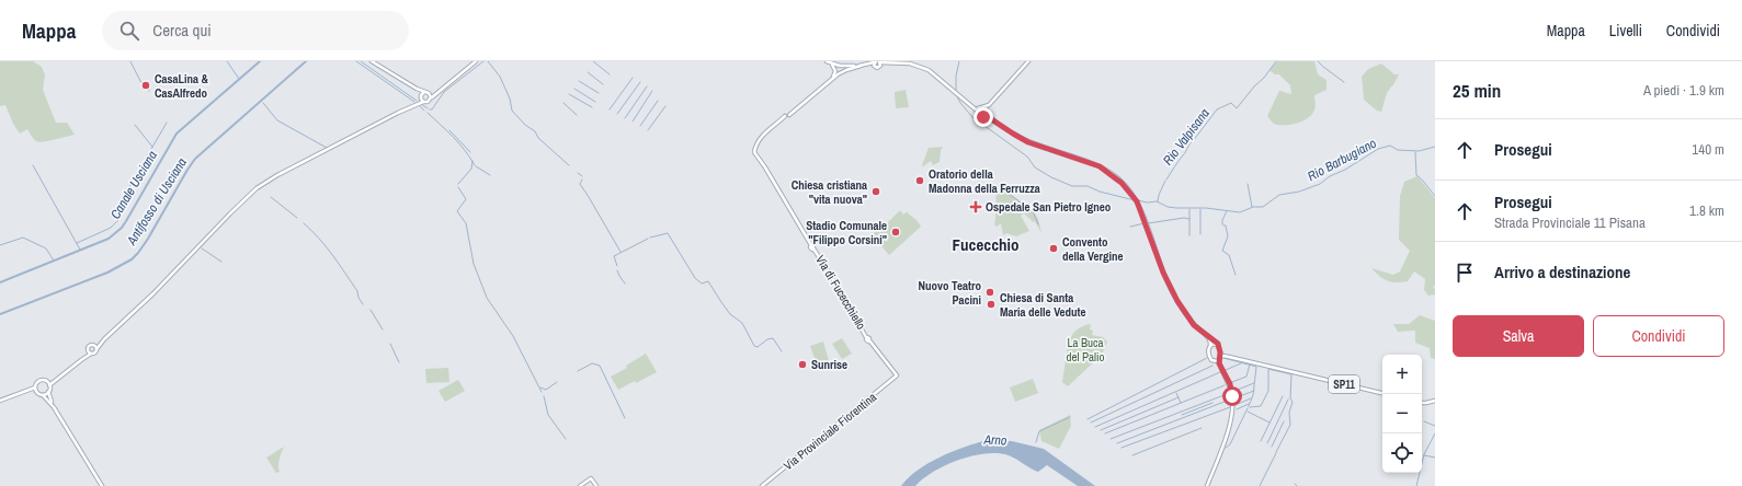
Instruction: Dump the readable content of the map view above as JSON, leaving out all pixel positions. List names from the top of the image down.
{
  "streets": {
    "main road": ["Via di Fucecchiello", "SP11", "Via Provinciale Fiorentina"]
  },
  "crossings": [
    ["Via di Fucecchiello", "Via Provinciale Fiorentina"]
  ],
  "districts": ["Fucecchio"],
  "water": [
    "Rio Valpisana",
    "Rio Barbugiano",
    "Canale Usciana",
    "Antifosso di Usciana",
    "Arno"
  ],
  "parks": ["La Buca del Palio"],
  "places": {
    "other": [
      "CasaLina & CasAlfredo",
      "Oratorio della Madonna della Ferruzza",
      "Chiesa cristiana \"vita nuova\"",
      "Stadio Comunale \"Filippo Corsini\"",
      "Convento della Vergine",
      "Nuovo Teatro Pacini",
      "Chiesa di Santa Maria delle Vedute",
      "Sunrise"
    ],
    "health": ["Ospedale San Pietro Igneo"]
  },
  "page": {
    "header": "Mappa",
    "search": "Cerca qui",
    "nav": ["Mappa", "Livelli", "Condividi"],
    "heading": ["25 min", "A piedi · 1.9 km"],
    "list": [
      ["Prosegui", "140 m"],
      ["Prosegui", "Strada Provinciale 11 Pisana", "1.8 km"],
      "Arrivo a destinazione"
    ],
    "buttons": ["Salva", "Condividi"],
    "map_buttons": ["+", "−"]
  }
}
